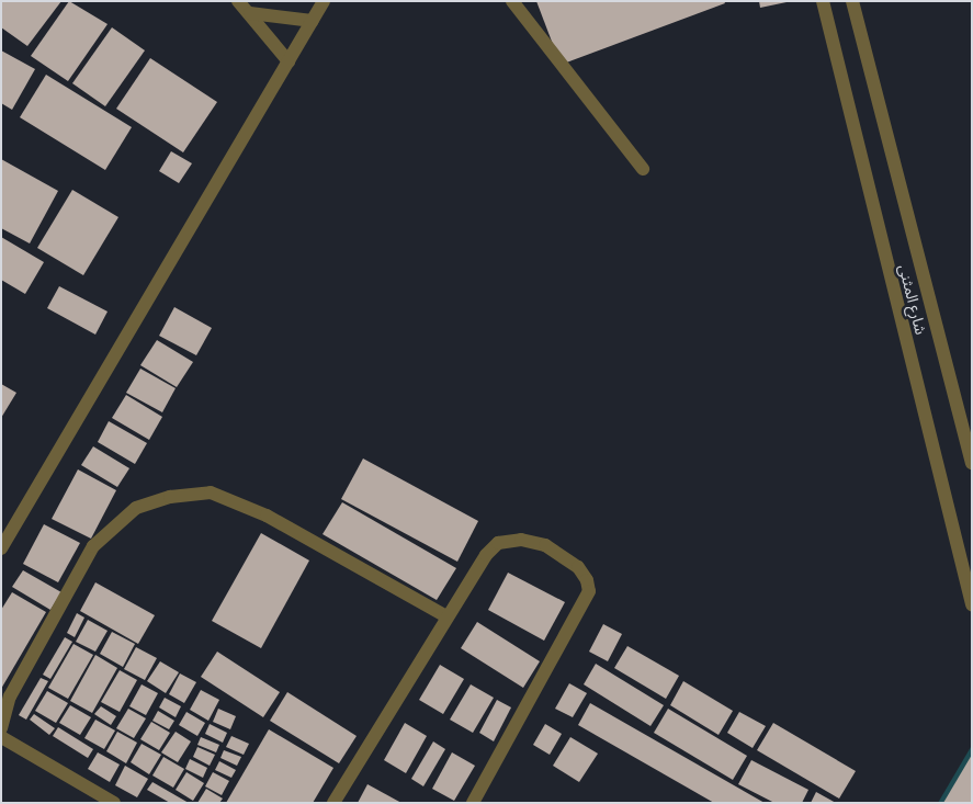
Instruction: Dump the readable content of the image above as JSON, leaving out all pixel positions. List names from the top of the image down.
{
  "streets": {
    "street": ["شارع المثنى"]
  }
}
